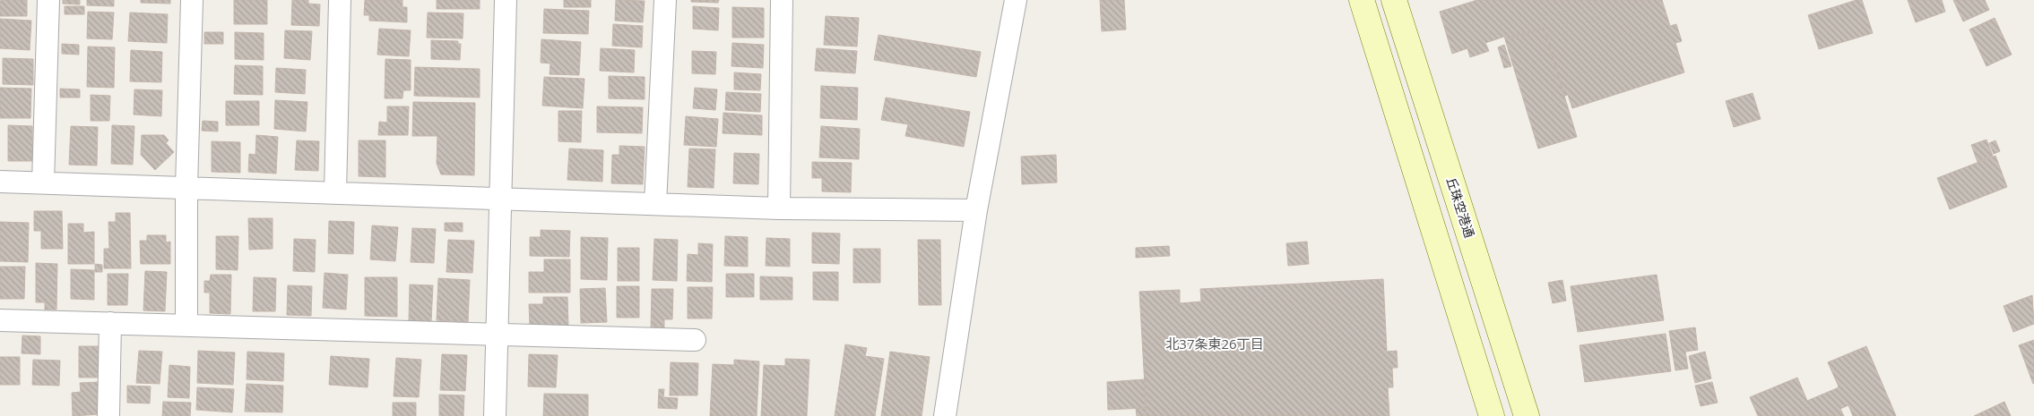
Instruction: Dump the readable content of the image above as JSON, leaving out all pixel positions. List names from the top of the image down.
{
  "streets": {
    "main road": ["丘珠空港通"]
  },
  "districts": ["北37条東26丁目"]
}
